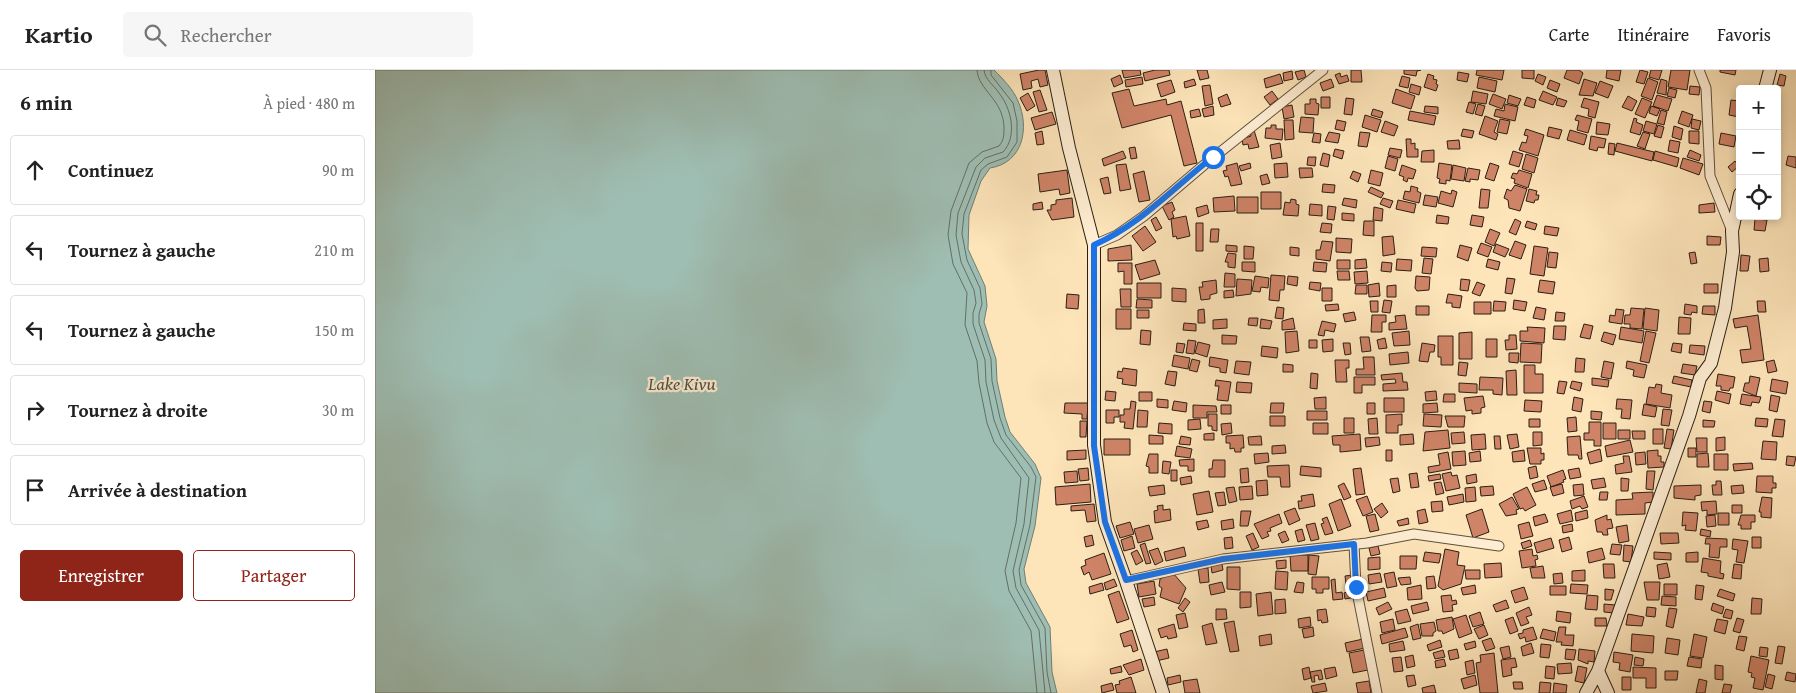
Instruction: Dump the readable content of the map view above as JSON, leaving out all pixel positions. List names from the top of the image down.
{
  "water": ["Lake Kivu"],
  "page": {
    "header": "Kartio",
    "search": "Rechercher",
    "nav": ["Carte", "Itinéraire", "Favoris"],
    "heading": ["6 min", "À pied · 480 m"],
    "map_buttons": ["+", "−"],
    "list": [
      ["Continuez", "90 m"],
      ["Tournez à gauche", "210 m"],
      ["Tournez à gauche", "150 m"],
      ["Tournez à droite", "30 m"],
      "Arrivée à destination"
    ],
    "buttons": ["Enregistrer", "Partager"]
  }
}
